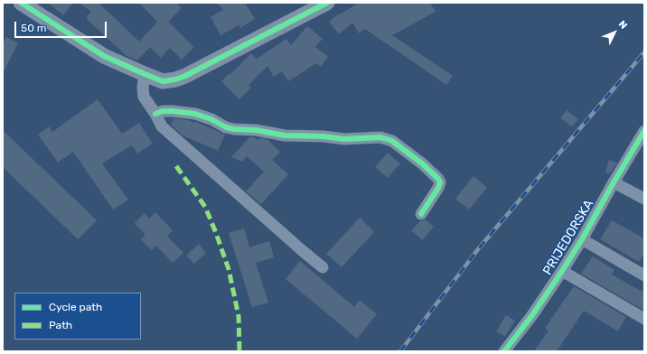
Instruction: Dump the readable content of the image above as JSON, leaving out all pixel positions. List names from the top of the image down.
{
  "streets": {
    "street": ["PRIJEDORSKA"]
  },
  "legend": ["Cycle path", "Path"],
  "scale_bar": "50 m",
  "north": "top right"
}
